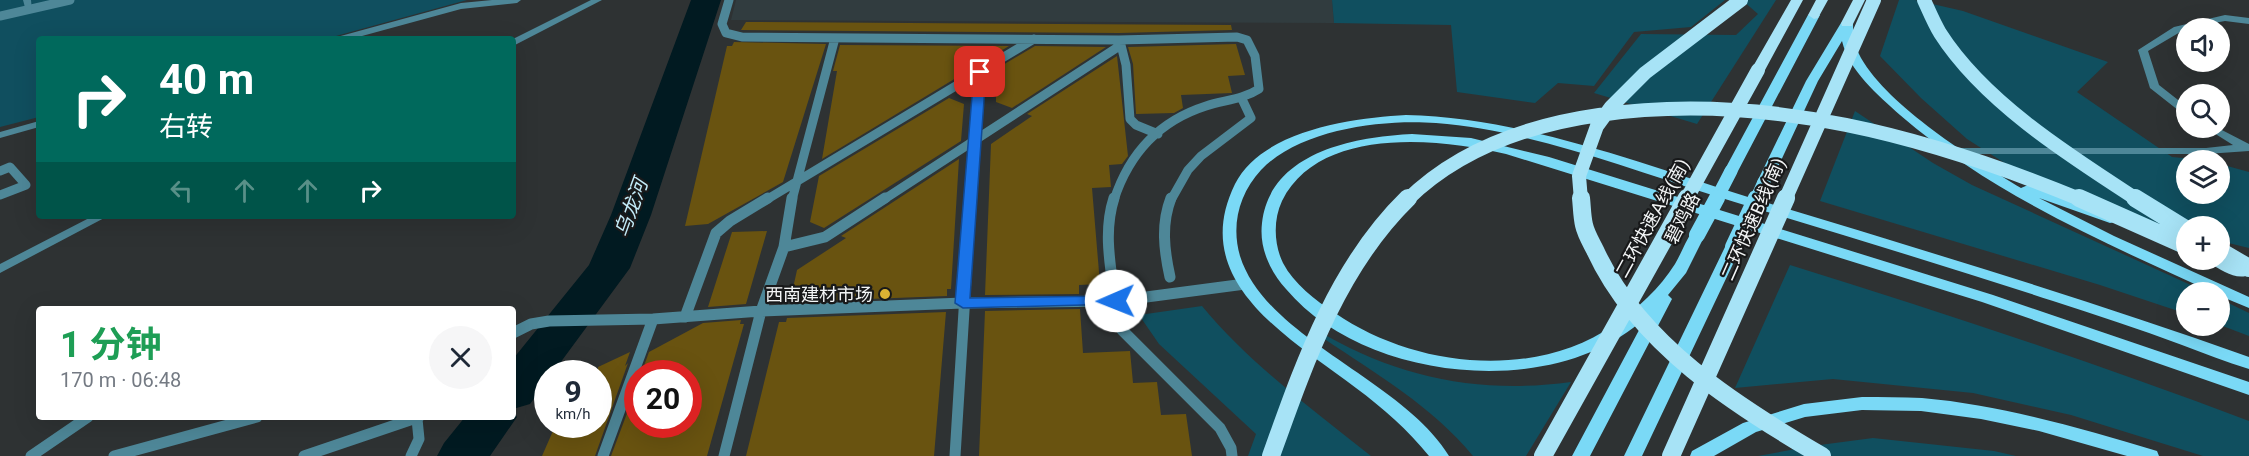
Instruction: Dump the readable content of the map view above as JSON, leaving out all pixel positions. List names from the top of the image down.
{
  "streets": {
    "highway": ["二环快速A线(南)", "碧鸡路", "二环快速B线(南)"]
  },
  "water": ["乌龙河"],
  "places": ["西南建材市场"],
  "page": {
    "map_buttons": ["+", "−"],
    "turn": ["40 m", "右转"],
    "heading": ["1 分钟", "170 m · 06:48"],
    "speed": "9 km/h",
    "limit": "20"
  }
}
